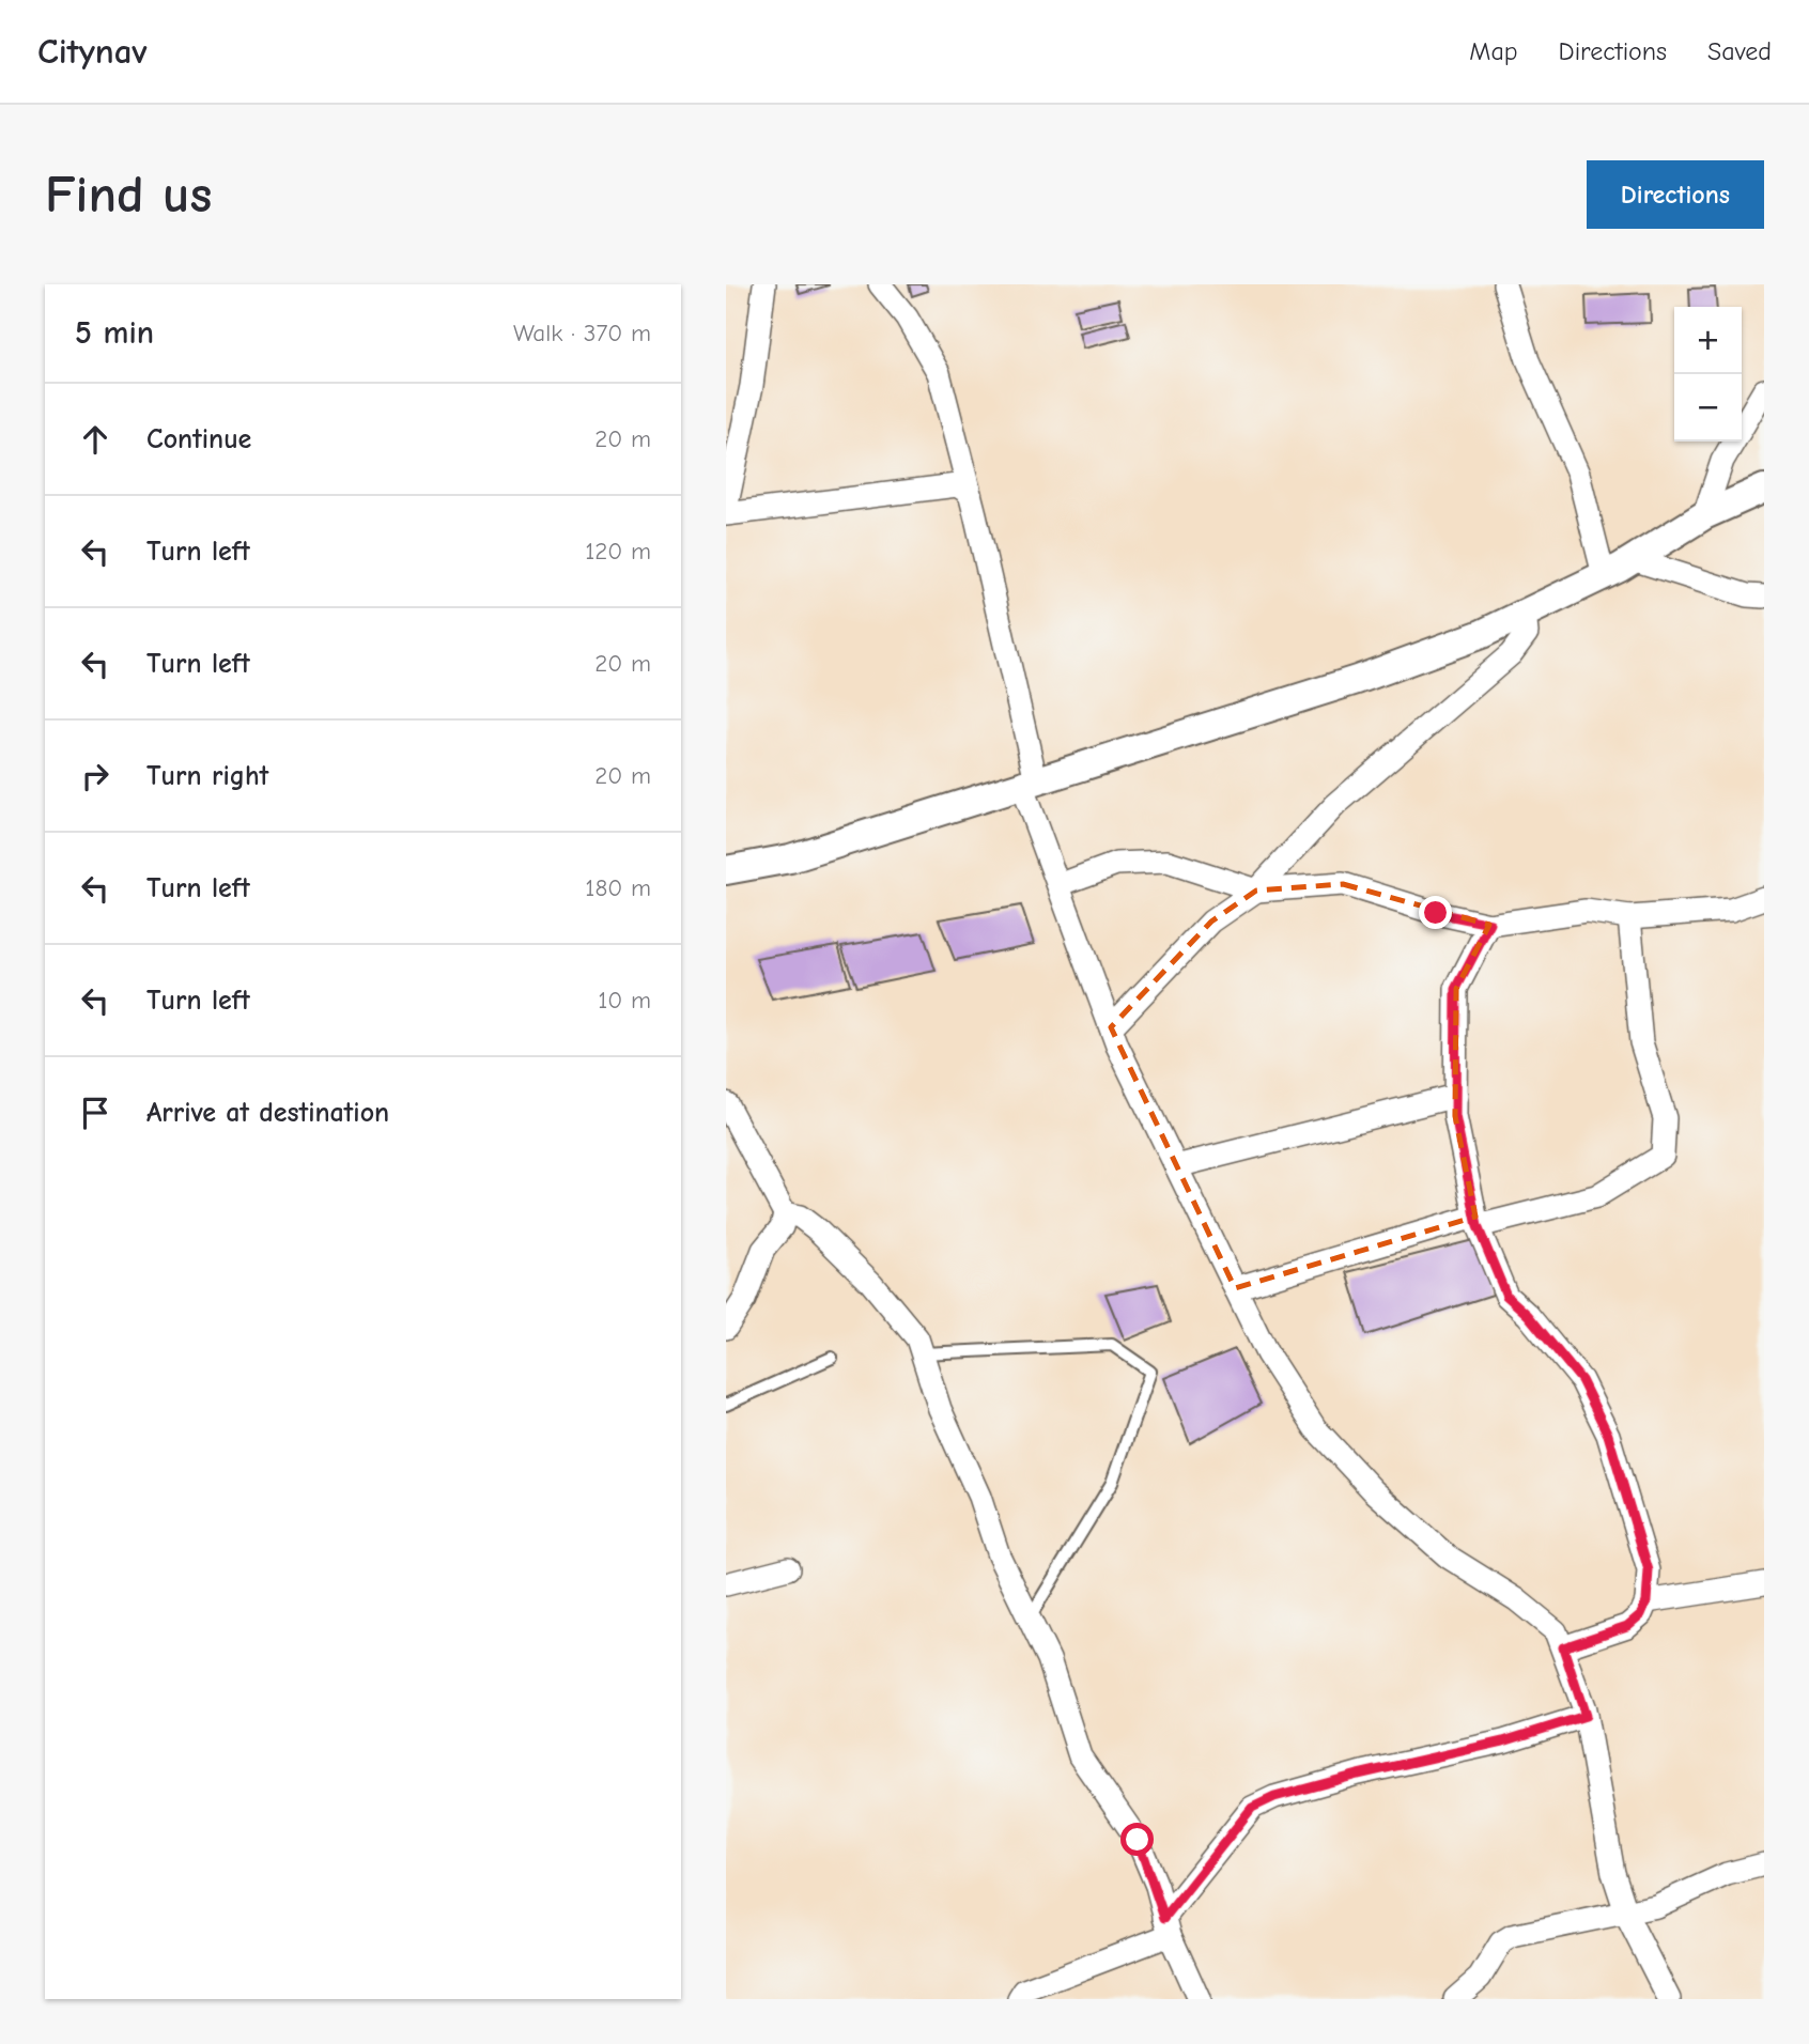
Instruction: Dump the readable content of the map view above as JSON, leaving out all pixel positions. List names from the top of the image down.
{
  "page": {
    "header": "Citynav",
    "nav": ["Map", "Directions", "Saved"],
    "buttons": "Directions",
    "title": "Find us",
    "heading": ["5 min", "Walk · 370 m"],
    "map_buttons": ["+", "−"],
    "list": [
      ["Continue", "20 m"],
      ["Turn left", "120 m"],
      ["Turn left", "20 m"],
      ["Turn right", "20 m"],
      ["Turn left", "180 m"],
      ["Turn left", "10 m"],
      "Arrive at destination"
    ]
  }
}
